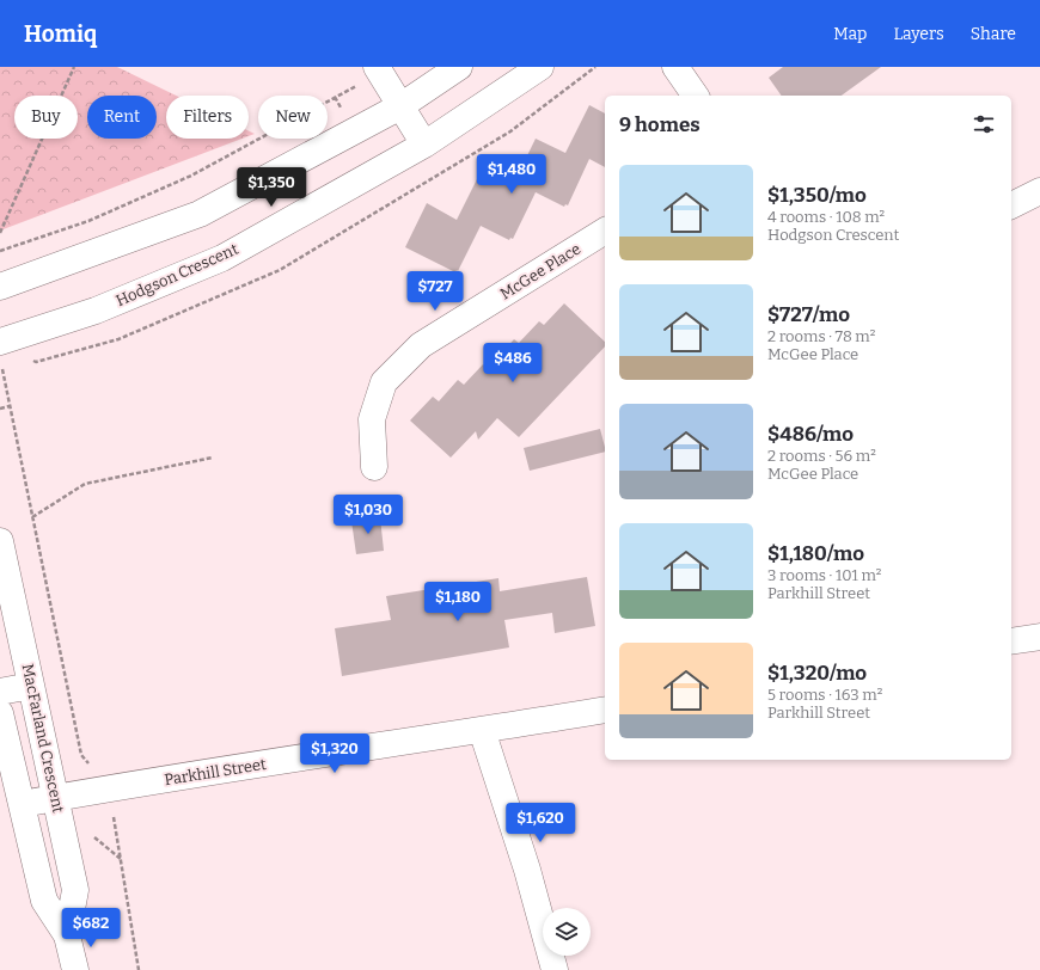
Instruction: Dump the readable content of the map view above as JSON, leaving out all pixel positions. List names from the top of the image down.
{
  "streets": {
    "street": [
      "McGee Place",
      "Hodgson Crescent",
      "MacFarland Crescent",
      "Parkhill Street"
    ]
  },
  "crossings": [
    ["MacFarland Crescent", "Parkhill Street"]
  ],
  "page": {
    "header": "Homiq",
    "nav": ["Map", "Layers", "Share"],
    "chip": [
      "Buy",
      "Rent",
      "Filters",
      "New"
    ],
    "heading": "9 homes",
    "list": [
      {
        "name": "$1,350/mo",
        "note": "4 rooms · 108 m² · Hodgson Crescent"
      },
      {
        "name": "$727/mo",
        "note": "2 rooms · 78 m² · McGee Place"
      },
      {
        "name": "$486/mo",
        "note": "2 rooms · 56 m² · McGee Place"
      },
      {
        "name": "$1,180/mo",
        "note": "3 rooms · 101 m² · Parkhill Street"
      },
      {
        "name": "$1,320/mo",
        "note": "5 rooms · 163 m² · Parkhill Street"
      }
    ],
    "price": [
      "$1,480",
      "$1,350",
      "$727",
      "$486",
      "$1,030",
      "$1,180",
      "$1,320",
      "$1,620",
      "$682"
    ]
  }
}
